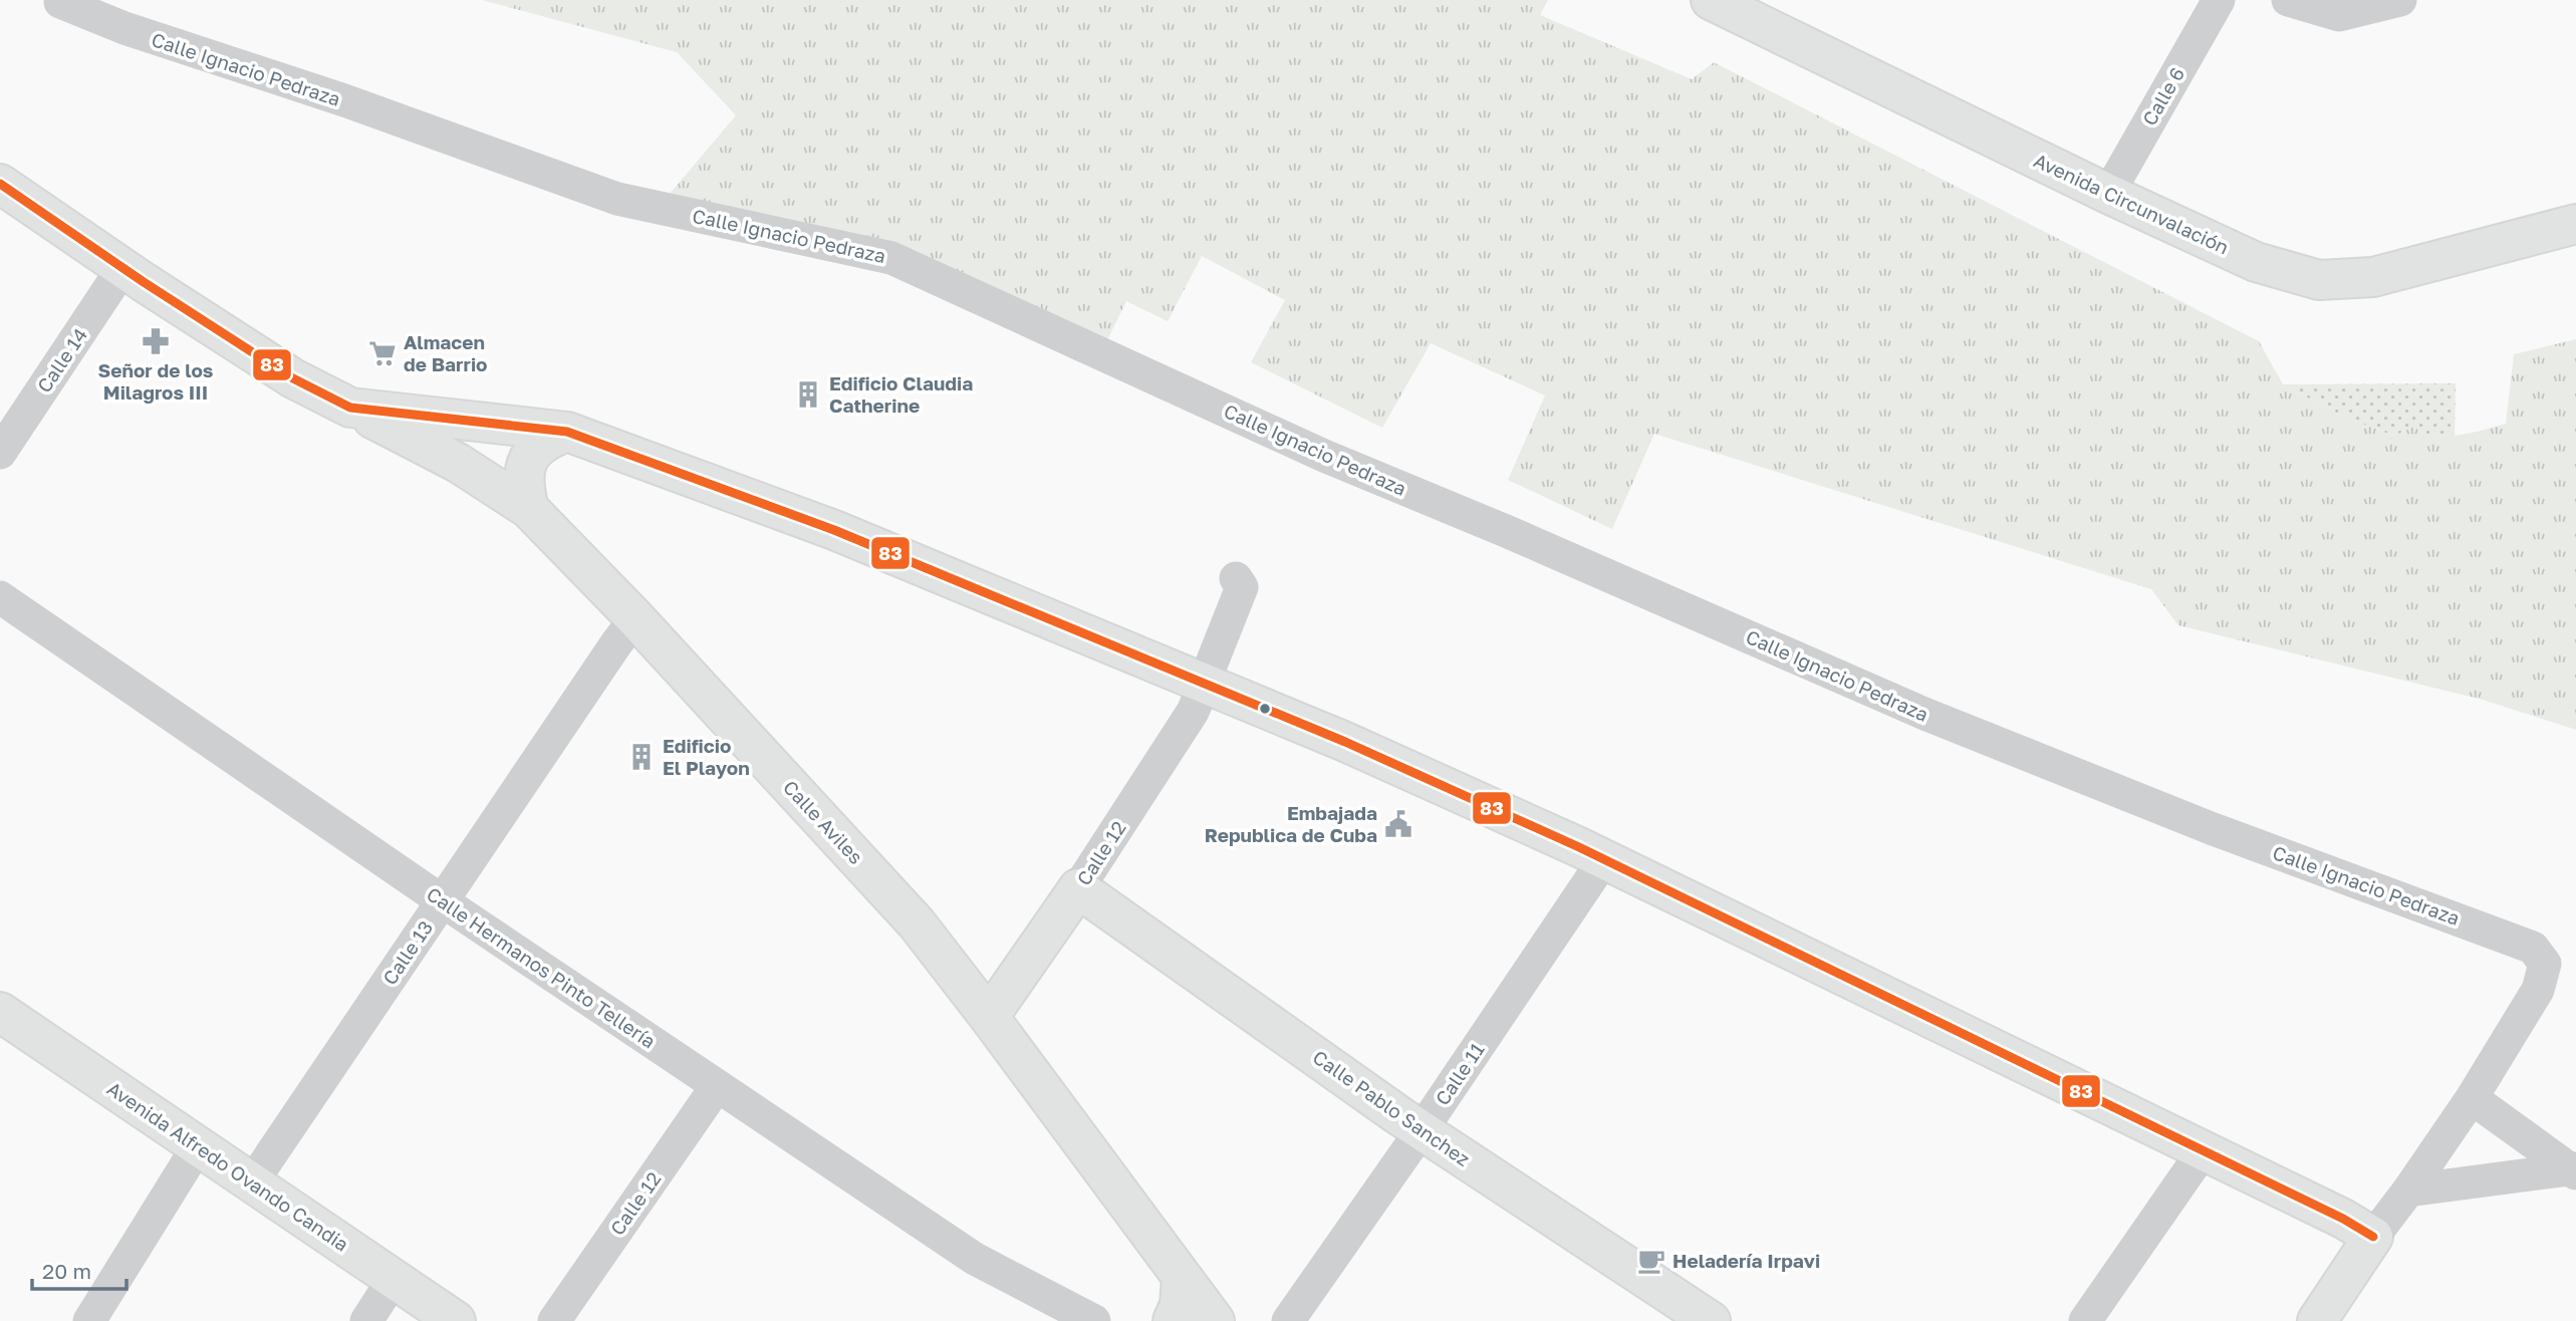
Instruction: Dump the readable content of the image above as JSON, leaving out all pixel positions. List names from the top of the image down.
{
  "streets": {
    "main road": [
      "Avenida Circunvalación",
      "Calle Aviles",
      "Calle 12",
      "Calle Pablo Sanchez",
      "Avenida Alfredo Ovando Candia"
    ],
    "street": [
      "Calle Ignacio Pedraza",
      "Calle 6",
      "Calle 14",
      "Calle 13",
      "Calle Hermanos Pinto Tellería",
      "Calle 11"
    ]
  },
  "crossings": [
    ["Calle 6", "Avenida Circunvalación"],
    ["Calle 14", "Calle Aviles"],
    ["Calle Aviles", "Calle 12"],
    ["Calle Aviles", "Calle 13"],
    ["Calle 12", "Calle Hermanos Pinto Tellería"],
    ["Calle 12", "Calle Pablo Sanchez"],
    ["Calle 13", "Calle Hermanos Pinto Tellería"],
    ["Calle 13", "Avenida Alfredo Ovando Candia"],
    ["Calle 11", "Calle Pablo Sanchez"]
  ],
  "places": {
    "pharmacy": ["Señor de los Milagros III"],
    "supermarket": ["Almacen de Barrio"],
    "building": ["Edificio Claudia Catherine", "Edificio El Playon"],
    "public building": ["Embajada Republica de Cuba"],
    "cafe": ["Heladería Irpavi"]
  },
  "lines": ["transit line 83"],
  "scale_bar": "20 m"
}
